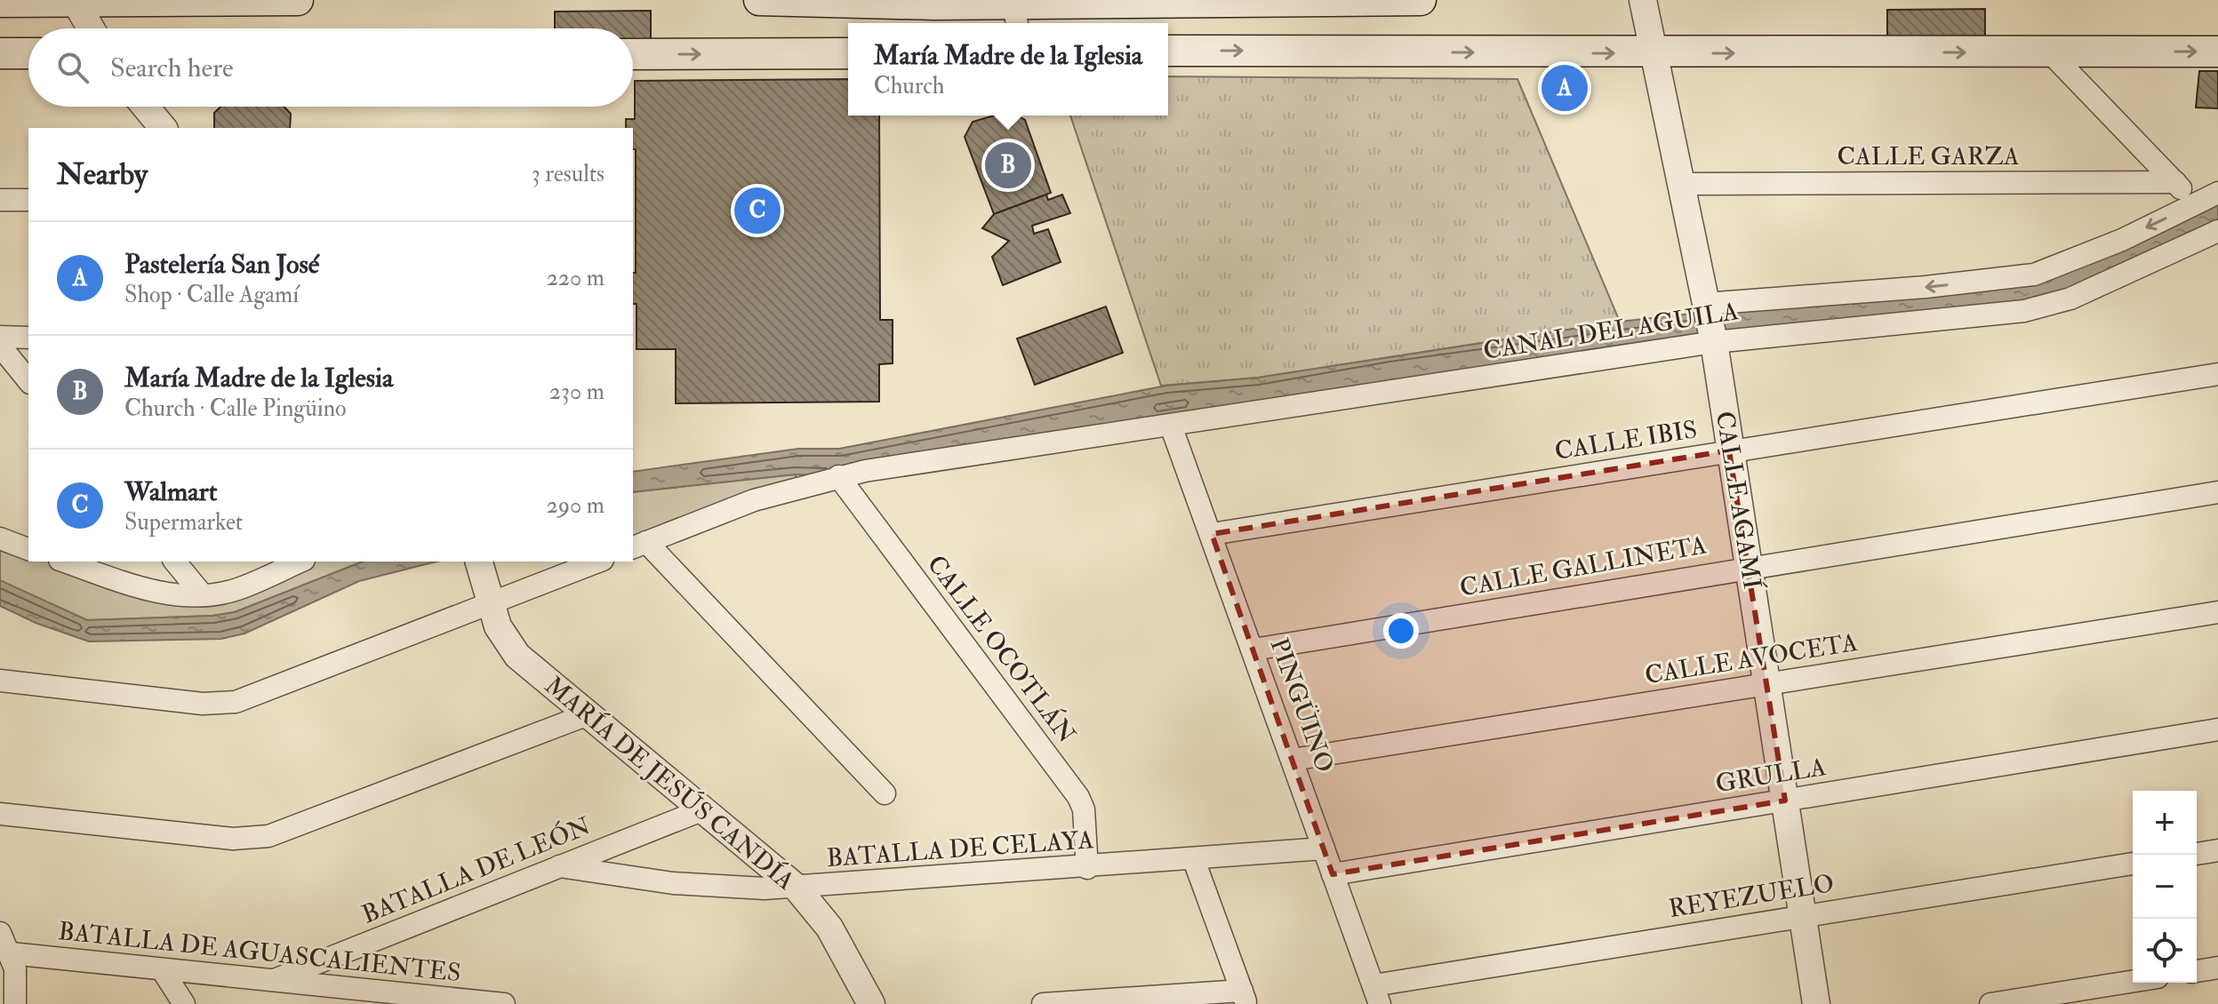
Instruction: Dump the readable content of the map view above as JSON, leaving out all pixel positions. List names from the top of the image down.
{
  "streets": {
    "street": [
      "CALLE GARZA",
      "CANAL DEL AGUILA",
      "CALLE IBIS",
      "CALLE AGAMÍ",
      "CALLE GALLINETA",
      "CALLE OCOTLÁN",
      "CALLE AVOCETA",
      "PINGÜINO",
      "GRULLA",
      "MARÍA DE JESÚS CANDÍA",
      "BATALLA DE CELAYA",
      "BATALLA DE LEÓN",
      "REYEZUELO",
      "BATALLA DE AGUASCALIENTES"
    ]
  },
  "crossings": [
    ["CALLE GARZA", "CALLE AGAMÍ"],
    ["CANAL DEL AGUILA", "CALLE AGAMÍ"],
    ["CANAL DEL AGUILA", "CALLE OCOTLÁN"],
    ["CANAL DEL AGUILA", "PINGÜINO"],
    ["CALLE IBIS", "CALLE AGAMÍ"],
    ["CALLE IBIS", "PINGÜINO"],
    ["CALLE AGAMÍ", "CALLE GALLINETA"],
    ["CALLE AGAMÍ", "CALLE AVOCETA"],
    ["CALLE AGAMÍ", "GRULLA"],
    ["CALLE AGAMÍ", "REYEZUELO"],
    ["CALLE GALLINETA", "PINGÜINO"],
    ["CALLE OCOTLÁN", "BATALLA DE CELAYA"],
    ["CALLE AVOCETA", "PINGÜINO"],
    ["PINGÜINO", "GRULLA"],
    ["PINGÜINO", "BATALLA DE CELAYA"],
    ["PINGÜINO", "REYEZUELO"],
    ["MARÍA DE JESÚS CANDÍA", "BATALLA DE CELAYA"],
    ["MARÍA DE JESÚS CANDÍA", "BATALLA DE LEÓN"],
    ["BATALLA DE CELAYA", "BATALLA DE LEÓN"],
    ["BATALLA DE LEÓN", "BATALLA DE AGUASCALIENTES"]
  ],
  "page": {
    "popup": ["María Madre de la Iglesia", "Church"],
    "search": "Search here",
    "pins": ["A", "B", "C"],
    "heading": ["Nearby", "3 results"],
    "list": [
      {
        "mark": "A",
        "name": "Pastelería San José",
        "note": "Shop · Calle Agamí",
        "value": "220 m"
      },
      {
        "mark": "B",
        "name": "María Madre de la Iglesia",
        "note": "Church · Calle Pingüino",
        "value": "230 m"
      },
      {
        "mark": "C",
        "name": "Walmart",
        "note": "Supermarket",
        "value": "290 m"
      }
    ],
    "map_buttons": ["+", "−"]
  }
}
